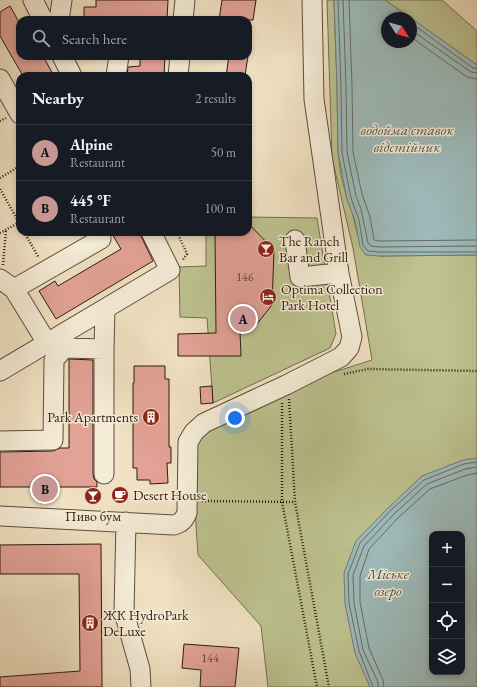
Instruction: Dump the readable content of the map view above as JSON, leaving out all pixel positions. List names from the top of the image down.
{
  "water": ["водойма ставок відстійник", "Міське озеро"],
  "places": {
    "bar": ["The Ranch Bar and Grill", "Пиво бум"],
    "hotel": ["Optima Collection Park Hotel"],
    "building": ["Park Apartments", "ЖК HydroPark DeLuxe"],
    "cafe": ["Desert House"]
  },
  "house_numbers": ["146", "144"],
  "north": "bottom right",
  "page": {
    "search": "Search here",
    "heading": ["Nearby", "2 results"],
    "list": [
      {
        "mark": "A",
        "name": "Alpine",
        "note": "Restaurant",
        "value": "50 m"
      },
      {
        "mark": "B",
        "name": "445 °F",
        "note": "Restaurant",
        "value": "100 m"
      }
    ],
    "pins": ["A", "B"],
    "map_buttons": ["+", "−"]
  }
}
